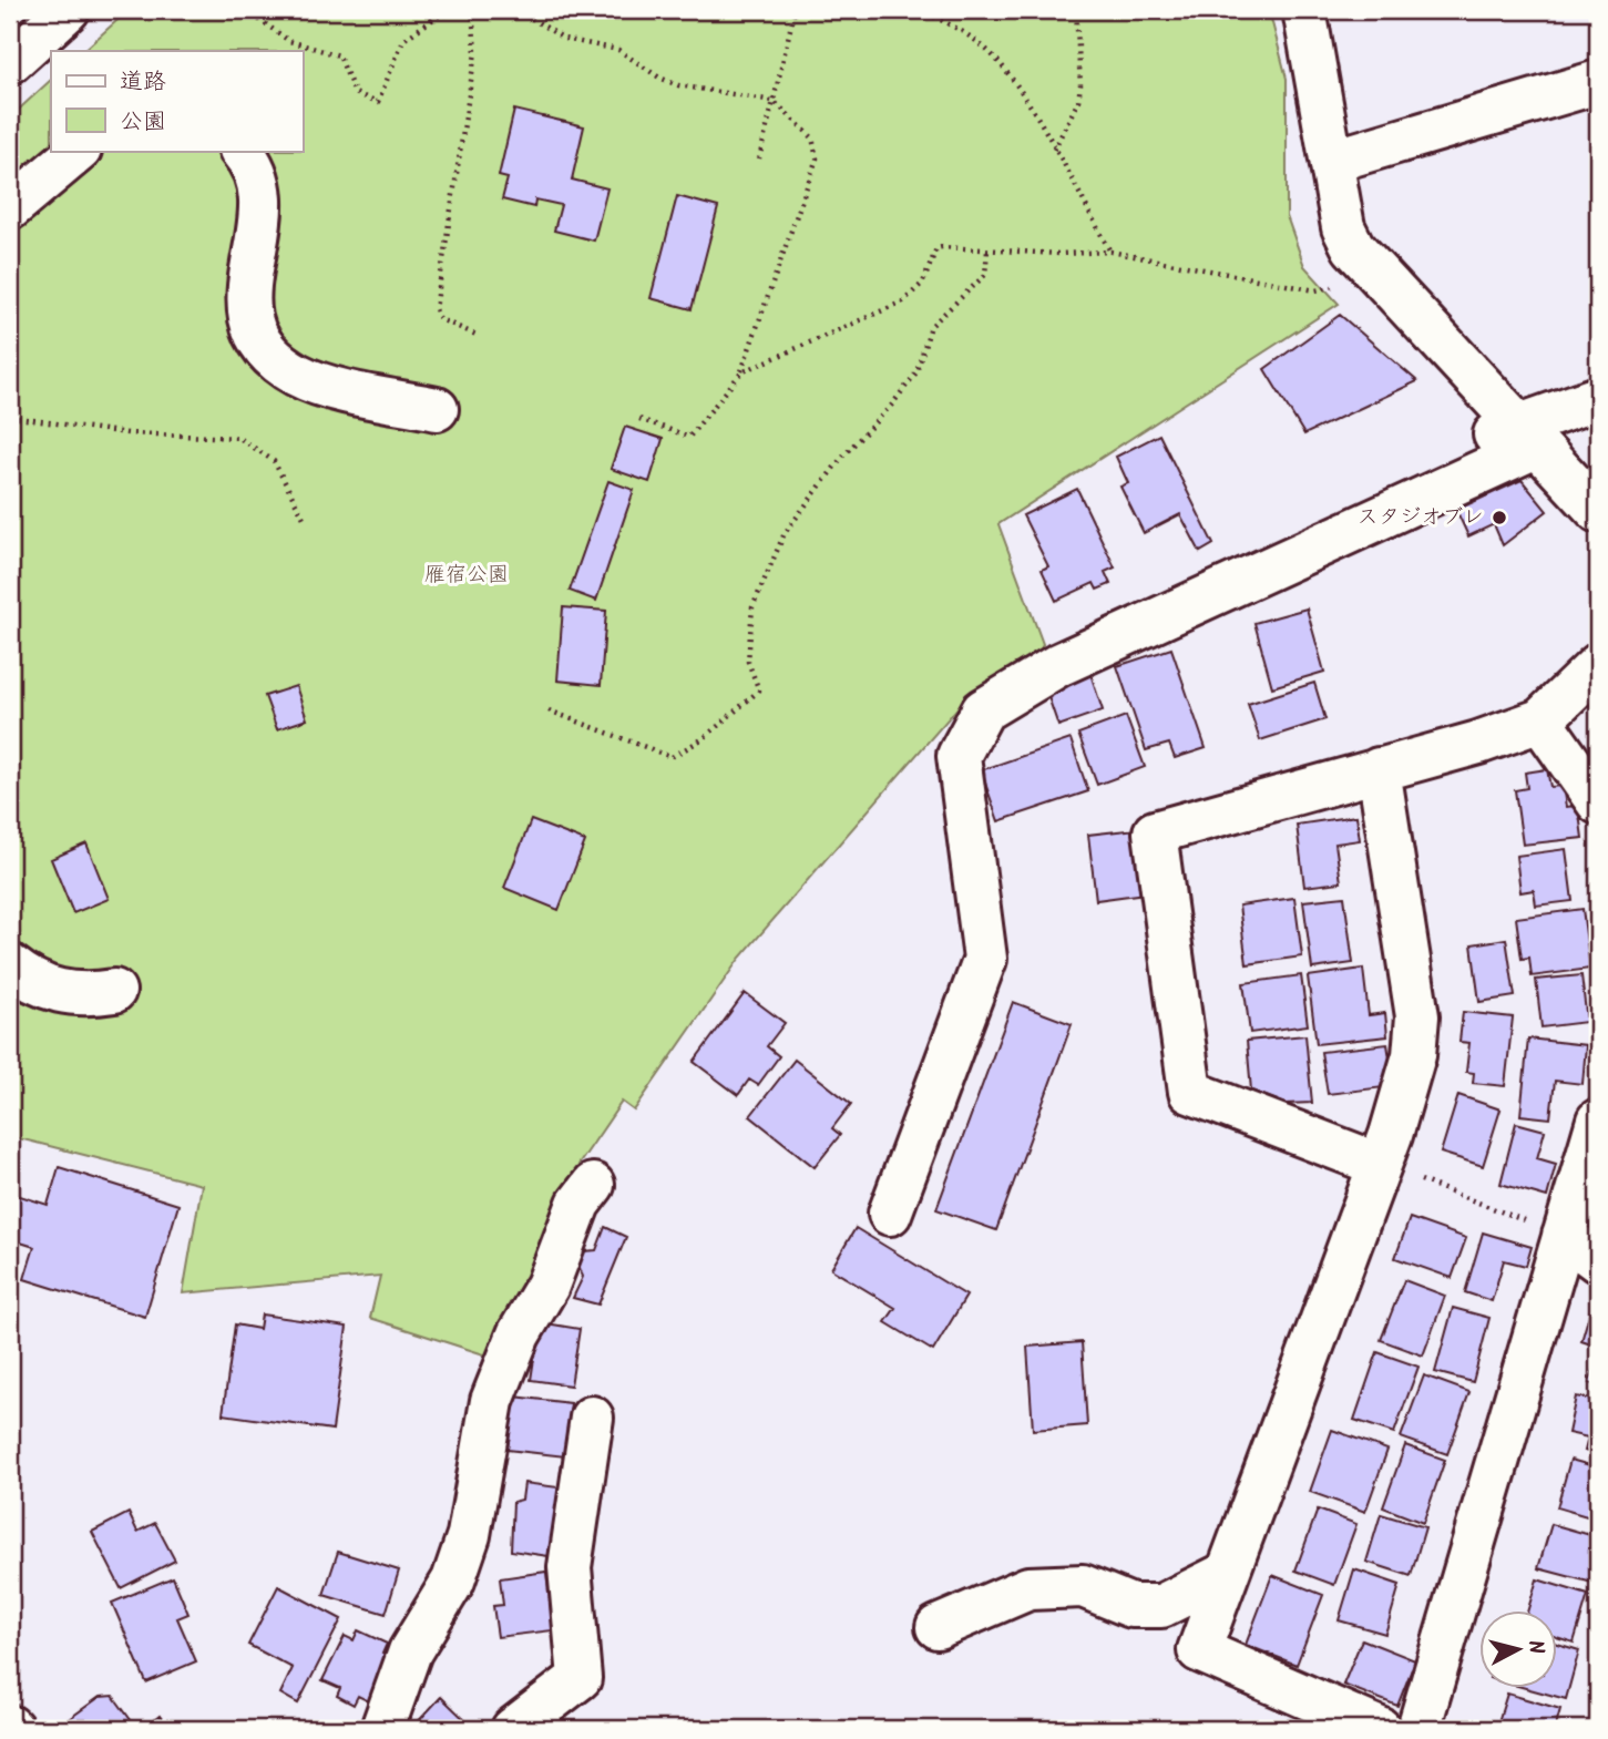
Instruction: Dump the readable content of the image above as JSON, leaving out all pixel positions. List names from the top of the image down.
{
  "parks": ["雁宿公園"],
  "places": ["スタジオブレ"],
  "legend": ["道路", "公園"],
  "north": "right"
}
